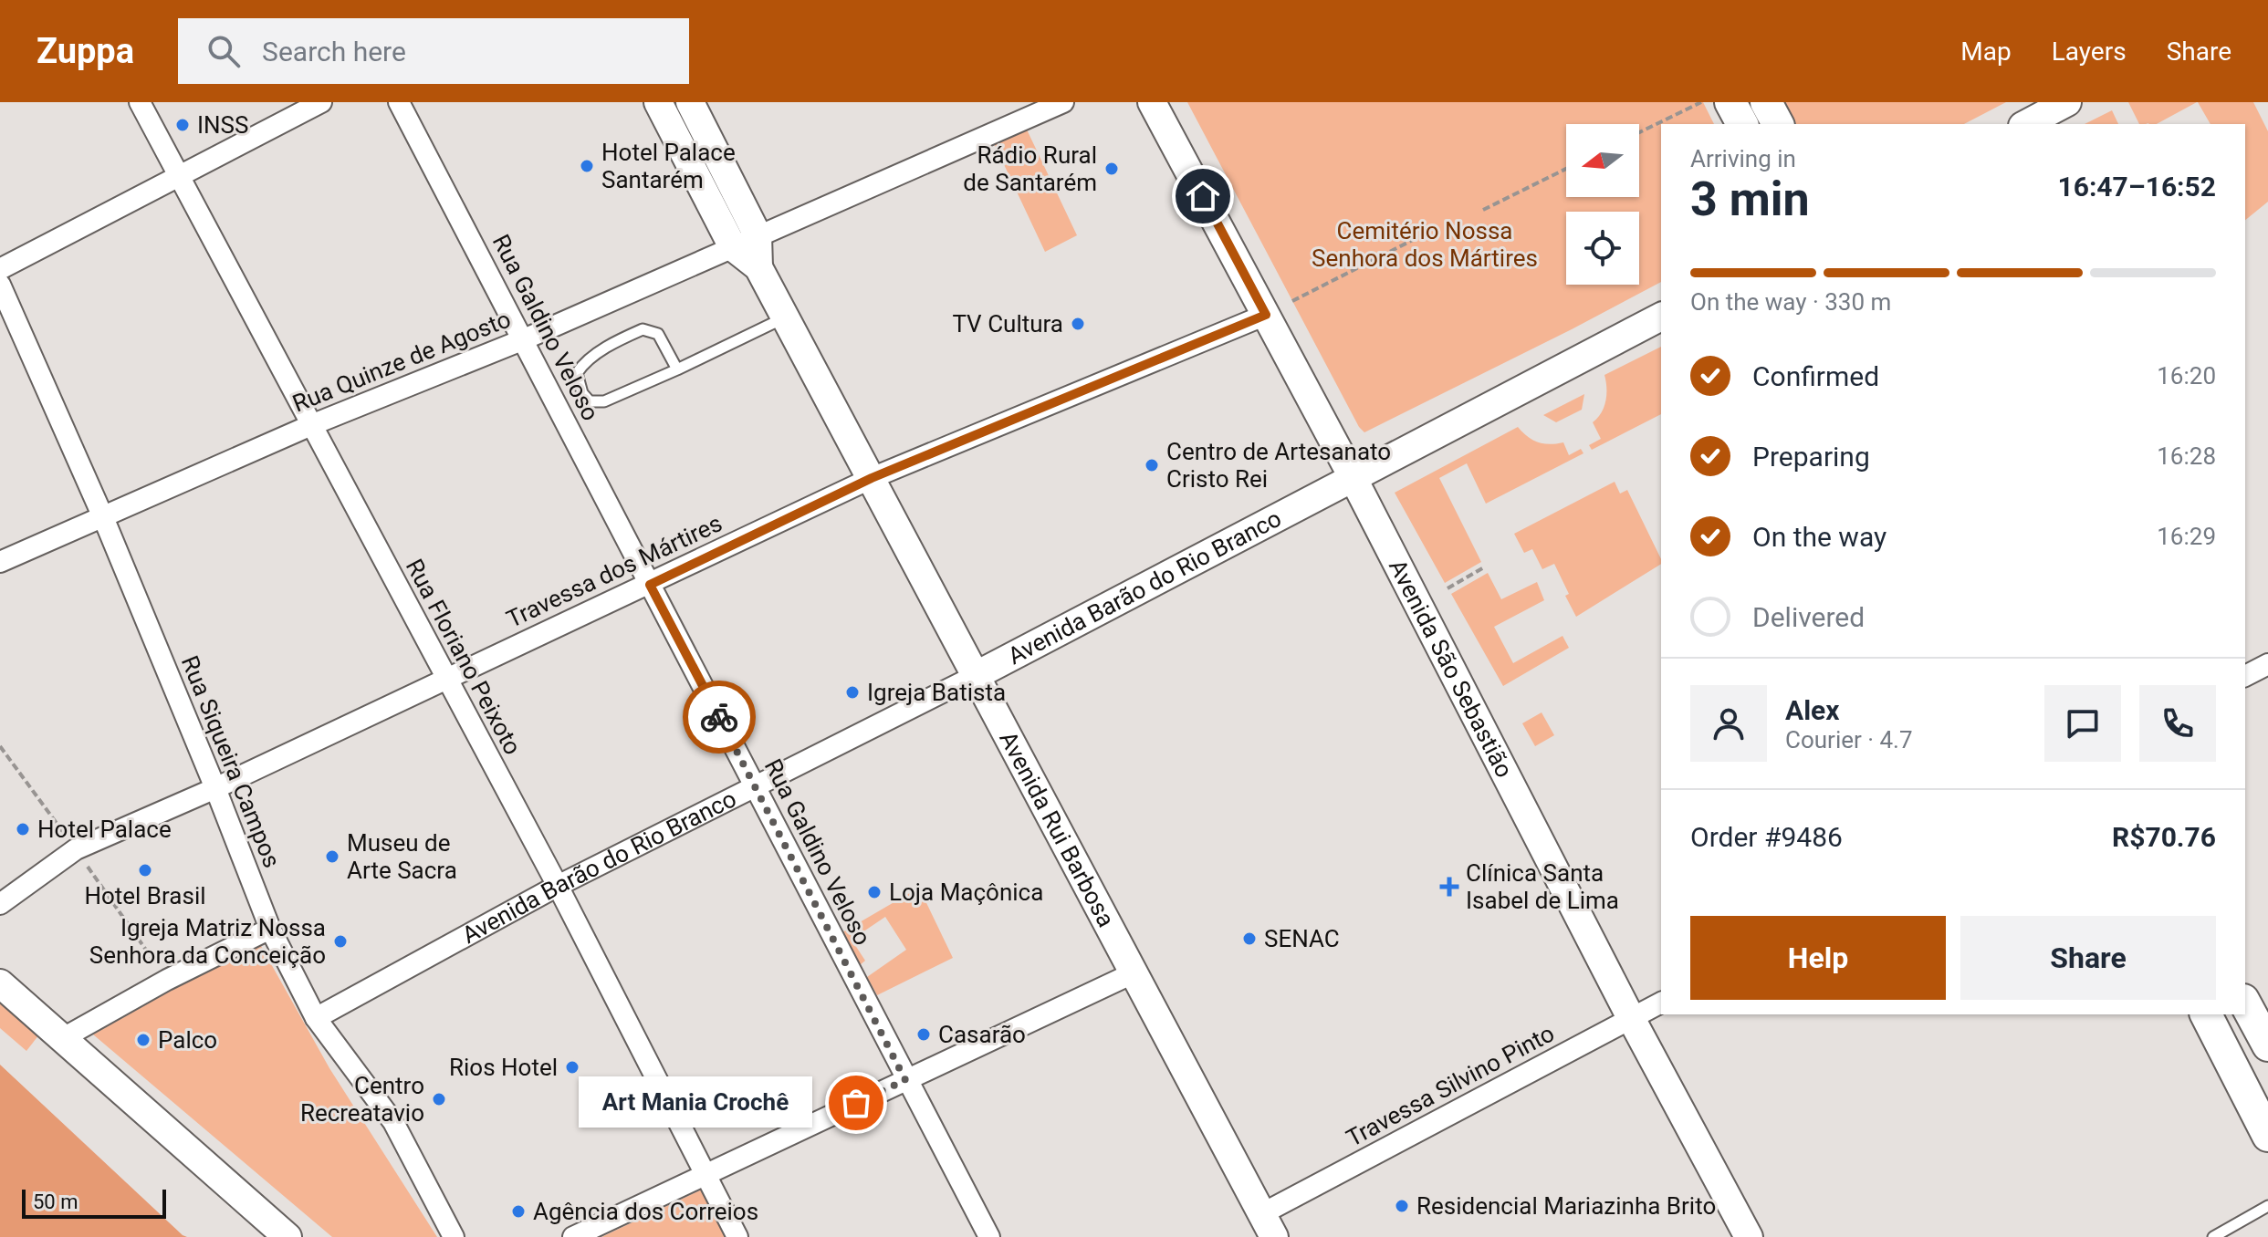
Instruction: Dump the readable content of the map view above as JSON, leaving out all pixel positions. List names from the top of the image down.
{
  "streets": {
    "main road": ["Avenida Barão do Rio Branco", "Avenida São Sebastião", "Avenida Rui Barbosa"],
    "street": [
      "Rua Galdino Veloso",
      "Rua Quinze de Agosto",
      "Travessa dos Mártires",
      "Rua Floriano Peixoto",
      "Rua Siqueira Campos",
      "Travessa Silvino Pinto"
    ]
  },
  "crossings": [
    ["Rua Galdino Veloso", "Rua Quinze de Agosto"],
    ["Rua Galdino Veloso", "Travessa dos Mártires"],
    ["Rua Galdino Veloso", "Avenida Barão do Rio Branco"],
    ["Rua Quinze de Agosto", "Rua Floriano Peixoto"],
    ["Rua Quinze de Agosto", "Rua Siqueira Campos"],
    ["Rua Quinze de Agosto", "Avenida Rui Barbosa"],
    ["Travessa dos Mártires", "Rua Floriano Peixoto"],
    ["Travessa dos Mártires", "Avenida São Sebastião"],
    ["Travessa dos Mártires", "Rua Siqueira Campos"],
    ["Travessa dos Mártires", "Avenida Rui Barbosa"],
    ["Avenida Barão do Rio Branco", "Rua Floriano Peixoto"],
    ["Avenida Barão do Rio Branco", "Avenida São Sebastião"],
    ["Avenida Barão do Rio Branco", "Rua Siqueira Campos"],
    ["Avenida Barão do Rio Branco", "Avenida Rui Barbosa"],
    ["Avenida São Sebastião", "Travessa Silvino Pinto"],
    ["Avenida Rui Barbosa", "Travessa Silvino Pinto"]
  ],
  "parks": ["Cemitério Nossa Senhora dos Mártires"],
  "places": {
    "other": [
      "INSS",
      "Hotel Palace Santarém",
      "Rádio Rural de Santarém",
      "TV Cultura",
      "Centro de Artesanato Cristo Rei",
      "Igreja Batista",
      "Hotel Palace",
      "Museu de Arte Sacra",
      "Hotel Brasil",
      "Loja Maçônica",
      "SENAC",
      "Igreja Matriz Nossa Senhora da Conceição",
      "Casarão",
      "Palco",
      "Rios Hotel",
      "Centro Recreatavio",
      "Art Mania Crochê",
      "Residencial Mariazinha Brito",
      "Agência dos Correios"
    ],
    "health": ["Clínica Santa Isabel de Lima"]
  },
  "scale_bar": "50 m",
  "north": "left",
  "page": {
    "header": "Zuppa",
    "search": "Search here",
    "nav": ["Map", "Layers", "Share"],
    "heading": ["3 min", "Arriving in", "16:47–16:52"],
    "panel": [
      "Alex",
      "Courier · 4.7",
      "Order #9486",
      "R$70.76"
    ],
    "bar": "On the way · 330 m",
    "list": [
      ["Confirmed", "16:20"],
      ["Preparing", "16:28"],
      ["On the way", "16:29"],
      "Delivered"
    ],
    "buttons": ["Help", "Share"],
    "bubble": "Art Mania Crochê",
    "scale": "50 m"
  }
}
